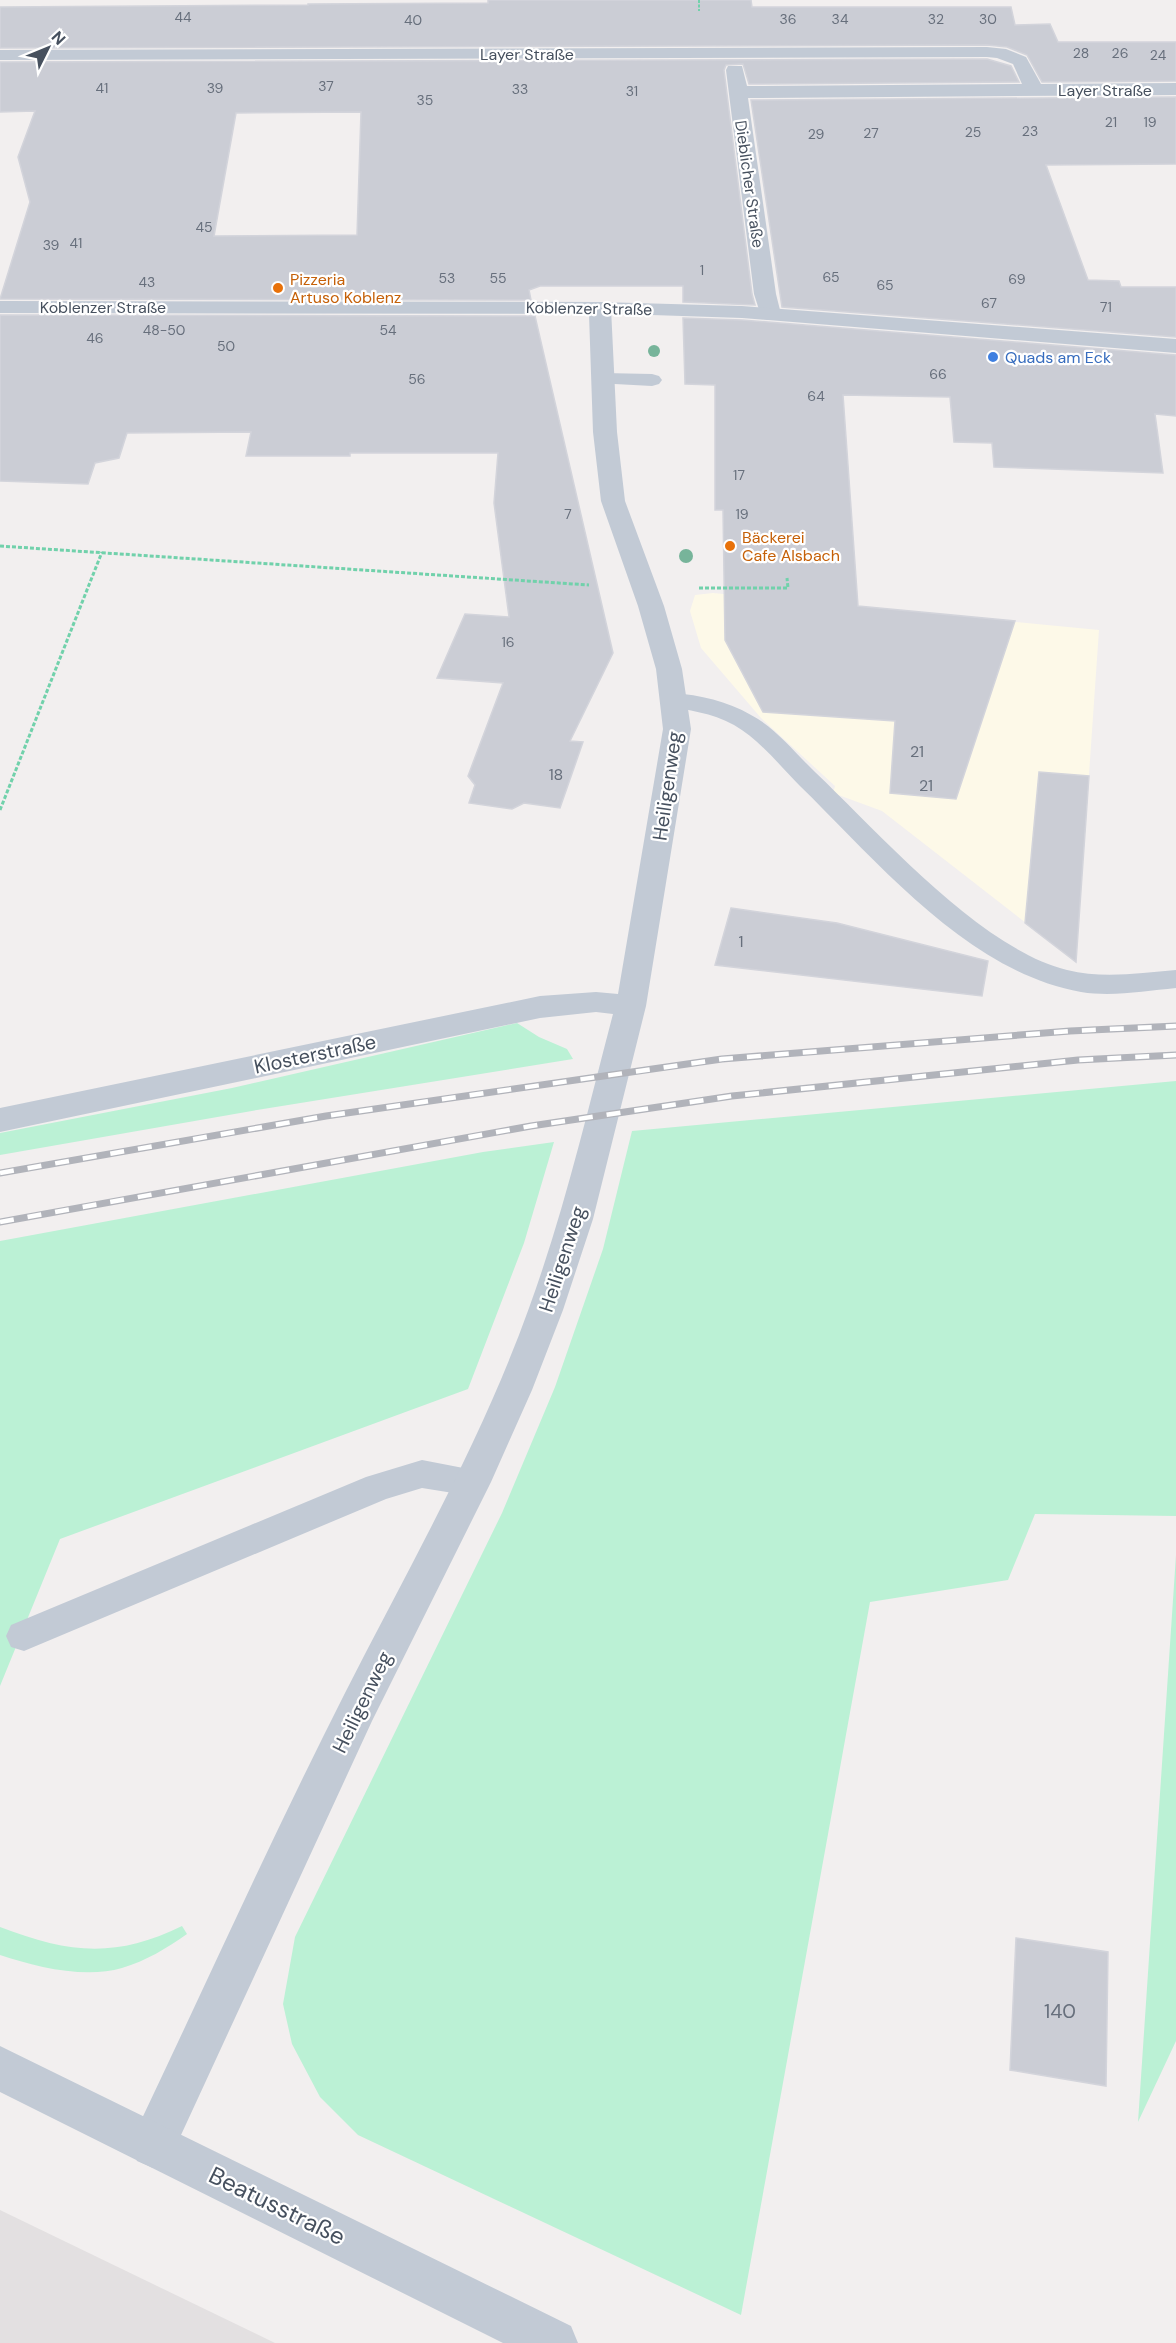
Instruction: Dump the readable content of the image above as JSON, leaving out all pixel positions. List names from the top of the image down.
{
  "streets": {
    "street": [
      "Layer Straße",
      "Dieblicher Straße",
      "Koblenzer Straße",
      "Heiligenweg",
      "Klosterstraße",
      "Beatusstraße"
    ]
  },
  "crossings": [
    ["Layer Straße", "Dieblicher Straße"],
    ["Dieblicher Straße", "Koblenzer Straße"],
    ["Koblenzer Straße", "Heiligenweg"],
    ["Heiligenweg", "Klosterstraße"],
    ["Heiligenweg", "Beatusstraße"]
  ],
  "places": ["Pizzeria Artuso Koblenz", "Quads am Eck", "Bäckerei Cafe Alsbach"],
  "house_numbers": [
    "44",
    "36",
    "34",
    "32",
    "30",
    "40",
    "28",
    "26",
    "24",
    "37",
    "41",
    "39",
    "33",
    "31",
    "35",
    "21",
    "19",
    "23",
    "25",
    "27",
    "29",
    "45",
    "41",
    "39",
    "1",
    "65",
    "53",
    "55",
    "69",
    "43",
    "65",
    "67",
    "71",
    "48-50",
    "54",
    "46",
    "50",
    "66",
    "56",
    "64",
    "17",
    "7",
    "19",
    "16",
    "21",
    "18",
    "21",
    "1",
    "140"
  ],
  "north": "top right"
}
